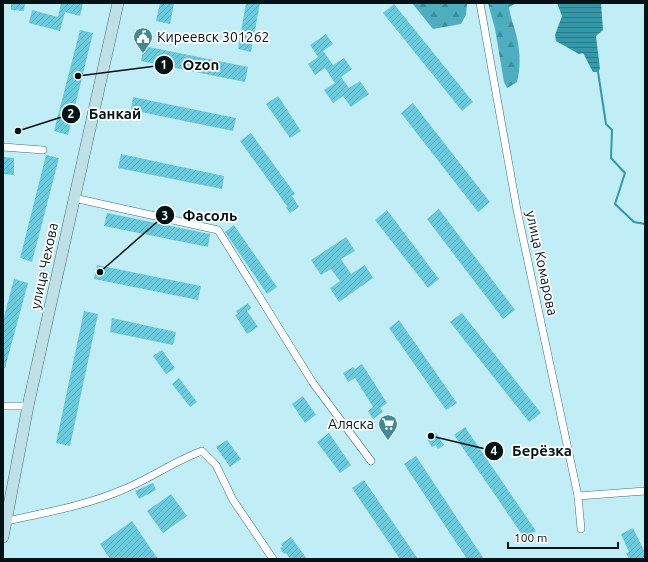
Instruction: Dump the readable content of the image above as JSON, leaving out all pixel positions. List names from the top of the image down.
{
  "streets": {
    "main road": ["улица Чехова"],
    "street": ["улица Комарова"]
  },
  "places": {
    "public building": ["Киреевск 301262"],
    "other": [
      "Ozon",
      "Банкай",
      "Фасоль",
      "Берёзка"
    ],
    "supermarket": ["Аляска"]
  },
  "scale_bar": "100 m"
}
